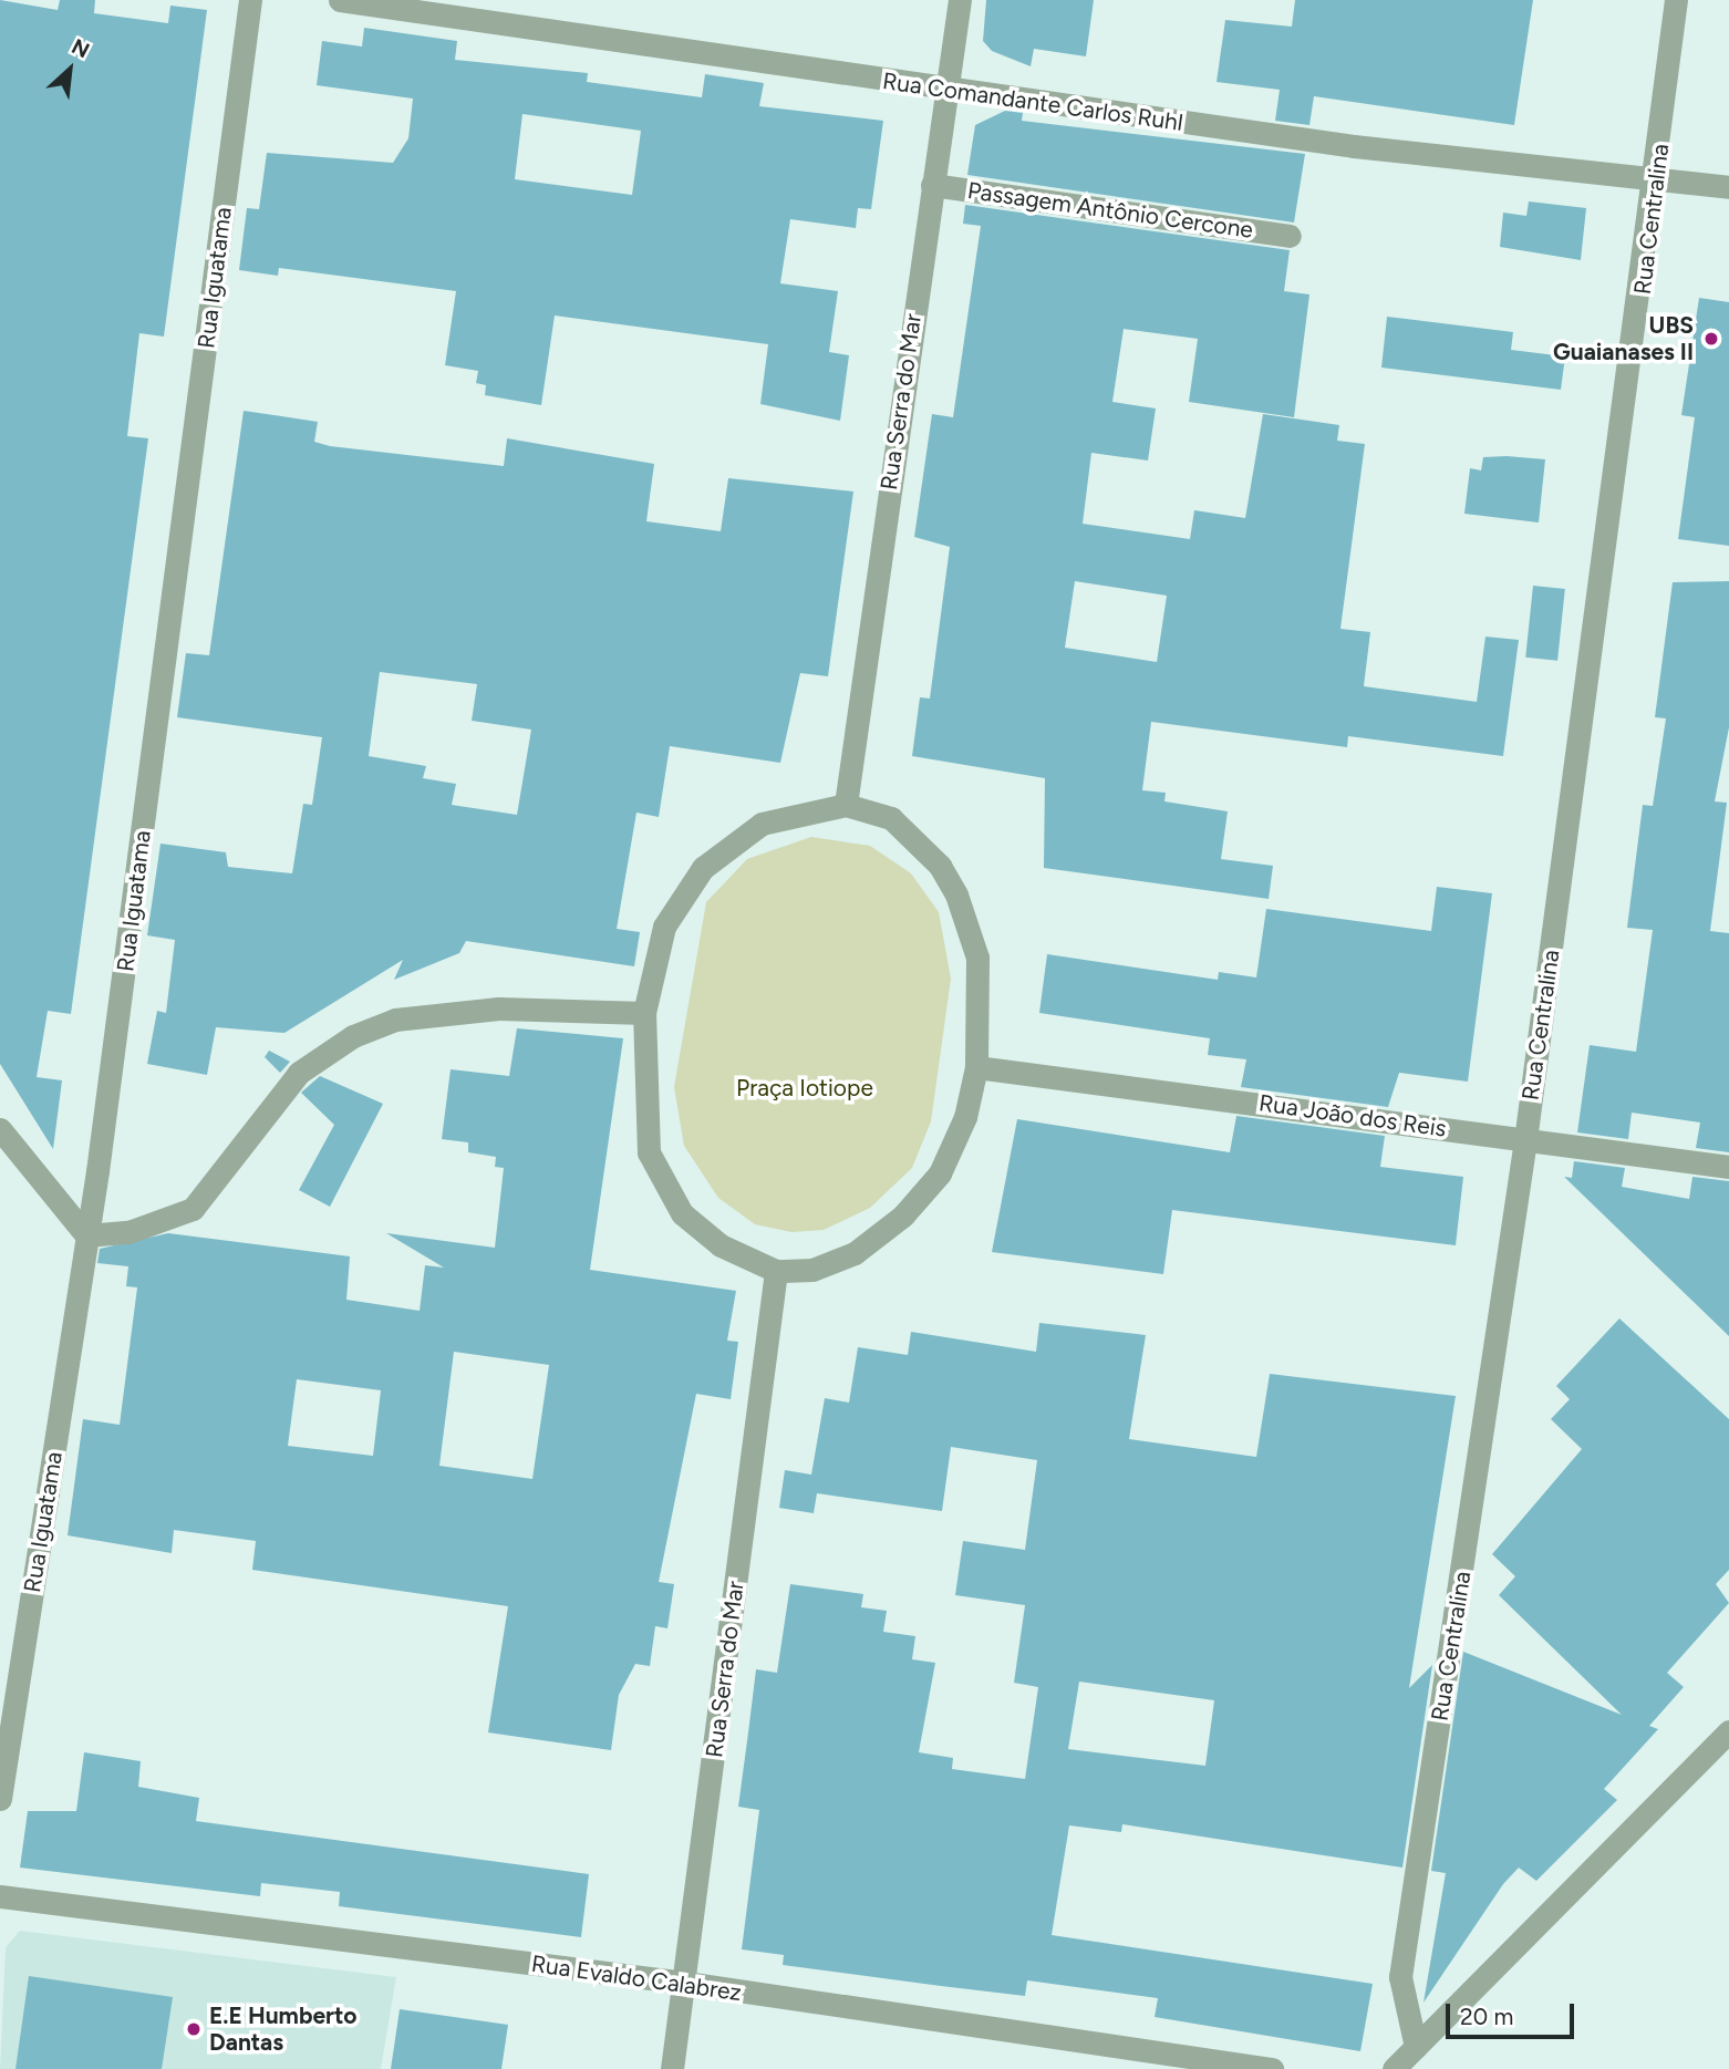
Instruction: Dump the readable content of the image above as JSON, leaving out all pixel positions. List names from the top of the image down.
{
  "streets": {
    "street": [
      "Rua Comandante Carlos Ruhl",
      "Passagem Antônio Cercone",
      "Rua Centralina",
      "Rua Iguatama",
      "Rua Serra do Mar",
      "Rua João dos Reis",
      "Rua Evaldo Calabrez"
    ]
  },
  "crossings": [
    ["Rua Comandante Carlos Ruhl", "Rua Centralina"],
    ["Rua Comandante Carlos Ruhl", "Rua Serra do Mar"],
    ["Passagem Antônio Cercone", "Rua Serra do Mar"],
    ["Rua Centralina", "Rua João dos Reis"],
    ["Rua Serra do Mar", "Rua Evaldo Calabrez"]
  ],
  "parks": ["Praça Iotiope"],
  "places": ["UBS Guaianases II", "E.E Humberto Dantas"],
  "scale_bar": "20 m",
  "north": "top right"
}
